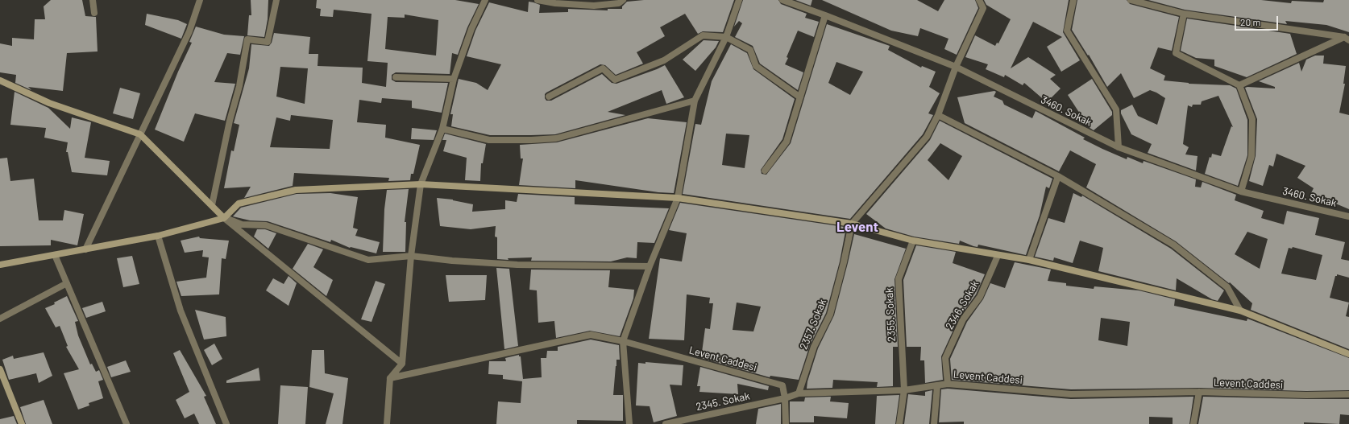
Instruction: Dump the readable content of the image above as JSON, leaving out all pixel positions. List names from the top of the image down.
{
  "streets": {
    "street": [
      "3460. Sokak",
      "2346. Sokak",
      "2355. Sokak",
      "2357. Sokak",
      "Levent Caddesi",
      "2345. Sokak"
    ]
  },
  "crossings": [
    ["2346. Sokak", "Levent Caddesi"],
    ["2355. Sokak", "Levent Caddesi"],
    ["2357. Sokak", "Levent Caddesi"],
    ["Levent Caddesi", "2345. Sokak"]
  ],
  "districts": ["Levent"],
  "scale_bar": "20 m"
}
